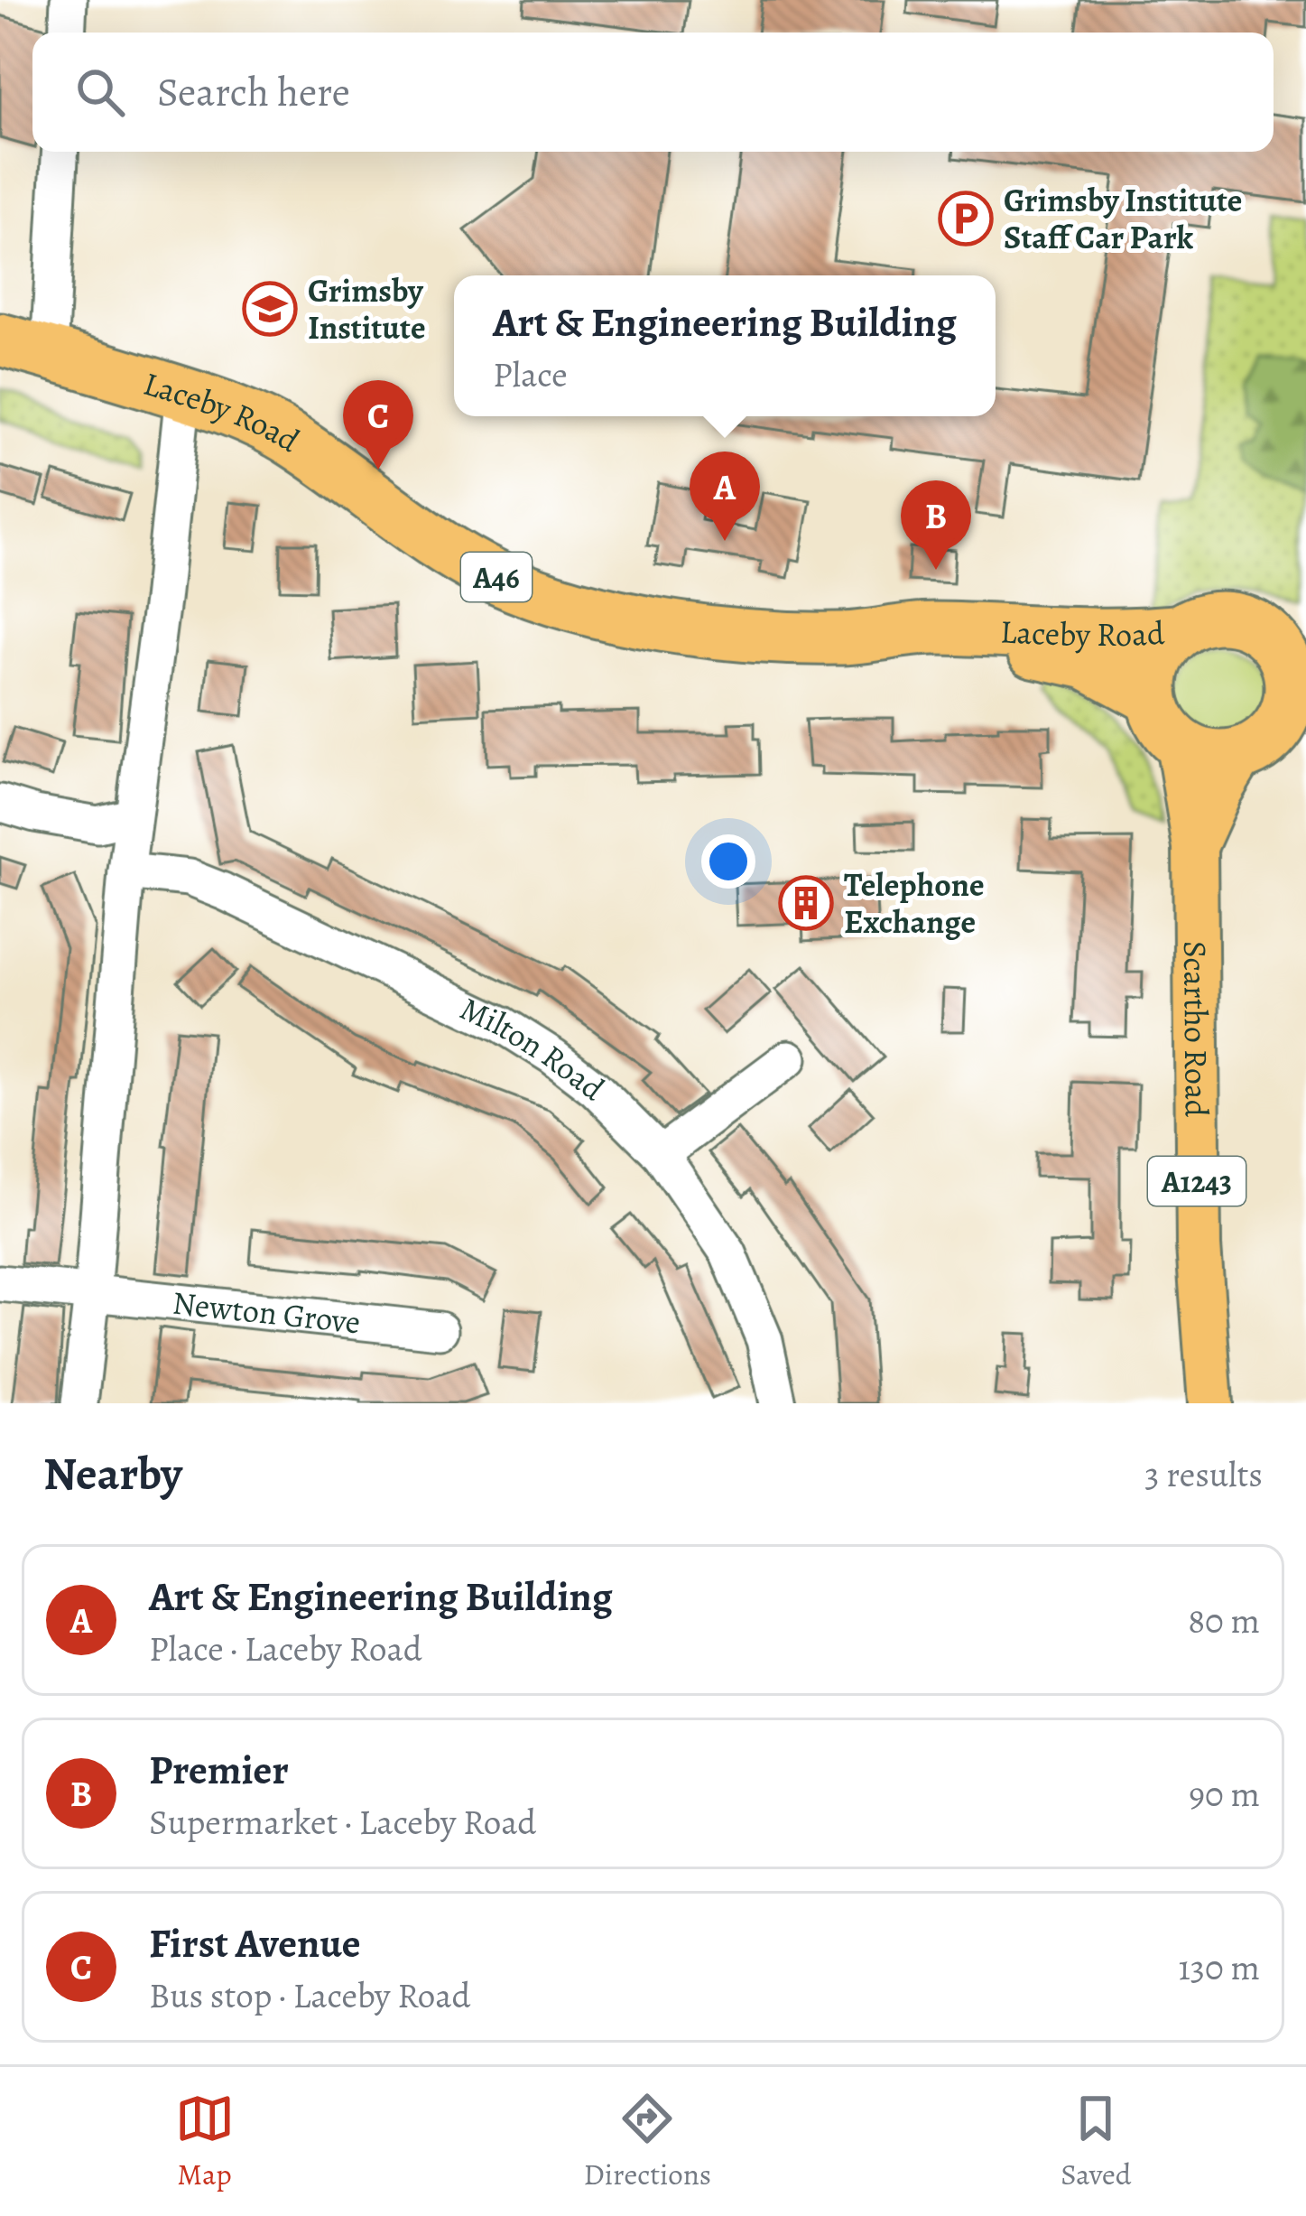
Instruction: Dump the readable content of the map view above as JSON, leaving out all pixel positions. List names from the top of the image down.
{
  "streets": {
    "highway": ["Laceby Road", "A46"],
    "main road": ["Scartho Road", "A1243"],
    "street": ["Milton Road", "Newton Grove"]
  },
  "crossings": [
    ["Laceby Road", "A46"],
    ["Laceby Road", "Scartho Road"],
    ["A46", "Scartho Road"]
  ],
  "places": {
    "parking": ["Grimsby Institute Staff Car Park"],
    "school or university": ["Grimsby Institute"],
    "building": ["Telephone Exchange"]
  },
  "page": {
    "search": "Search here",
    "popup": ["Art & Engineering Building", "Place"],
    "pins": ["C", "A", "B"],
    "heading": ["Nearby", "3 results"],
    "list": [
      {
        "mark": "A",
        "name": "Art & Engineering Building",
        "note": "Place · Laceby Road",
        "value": "80 m"
      },
      {
        "mark": "B",
        "name": "Premier",
        "note": "Supermarket · Laceby Road",
        "value": "90 m"
      },
      {
        "mark": "C",
        "name": "First Avenue",
        "note": "Bus stop · Laceby Road",
        "value": "130 m"
      }
    ],
    "nav": ["Map", "Directions", "Saved"]
  }
}
